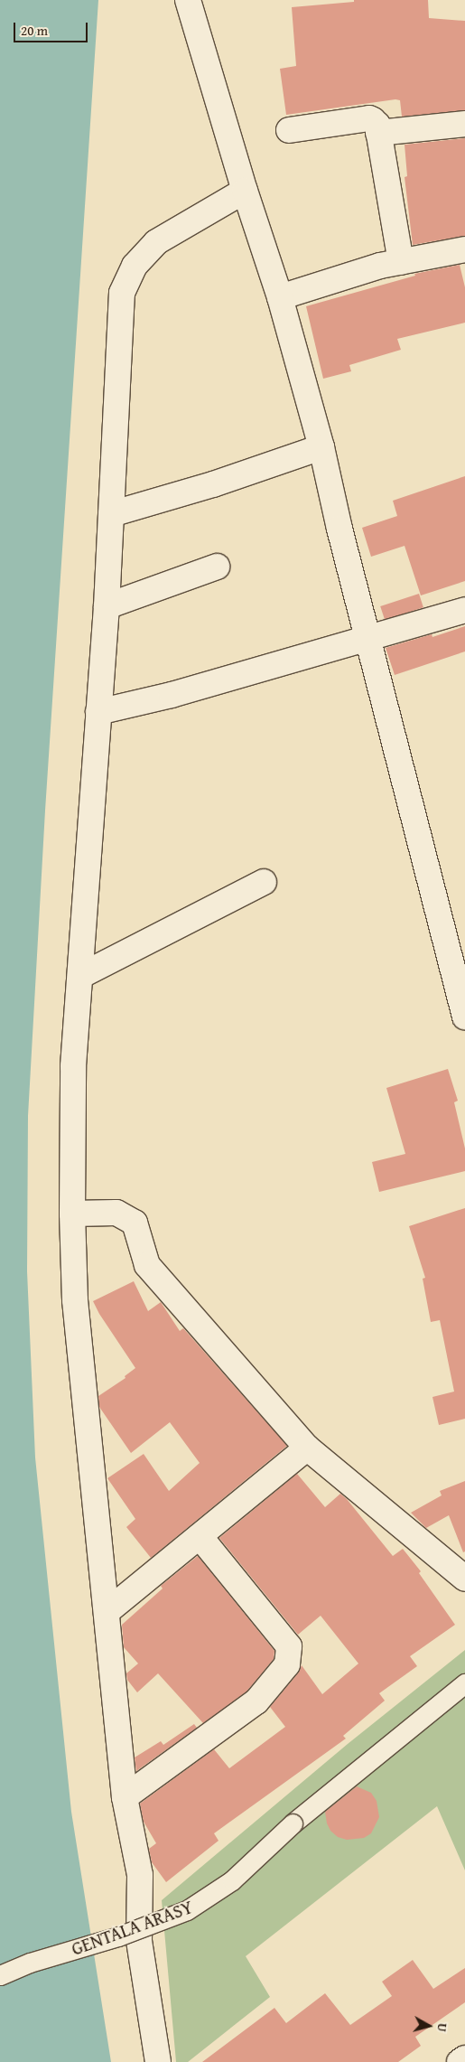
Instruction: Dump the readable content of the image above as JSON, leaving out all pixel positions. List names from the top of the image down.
{
  "streets": {
    "street": ["GENTALA ARASY"]
  },
  "scale_bar": "20 m",
  "north": "right"
}
